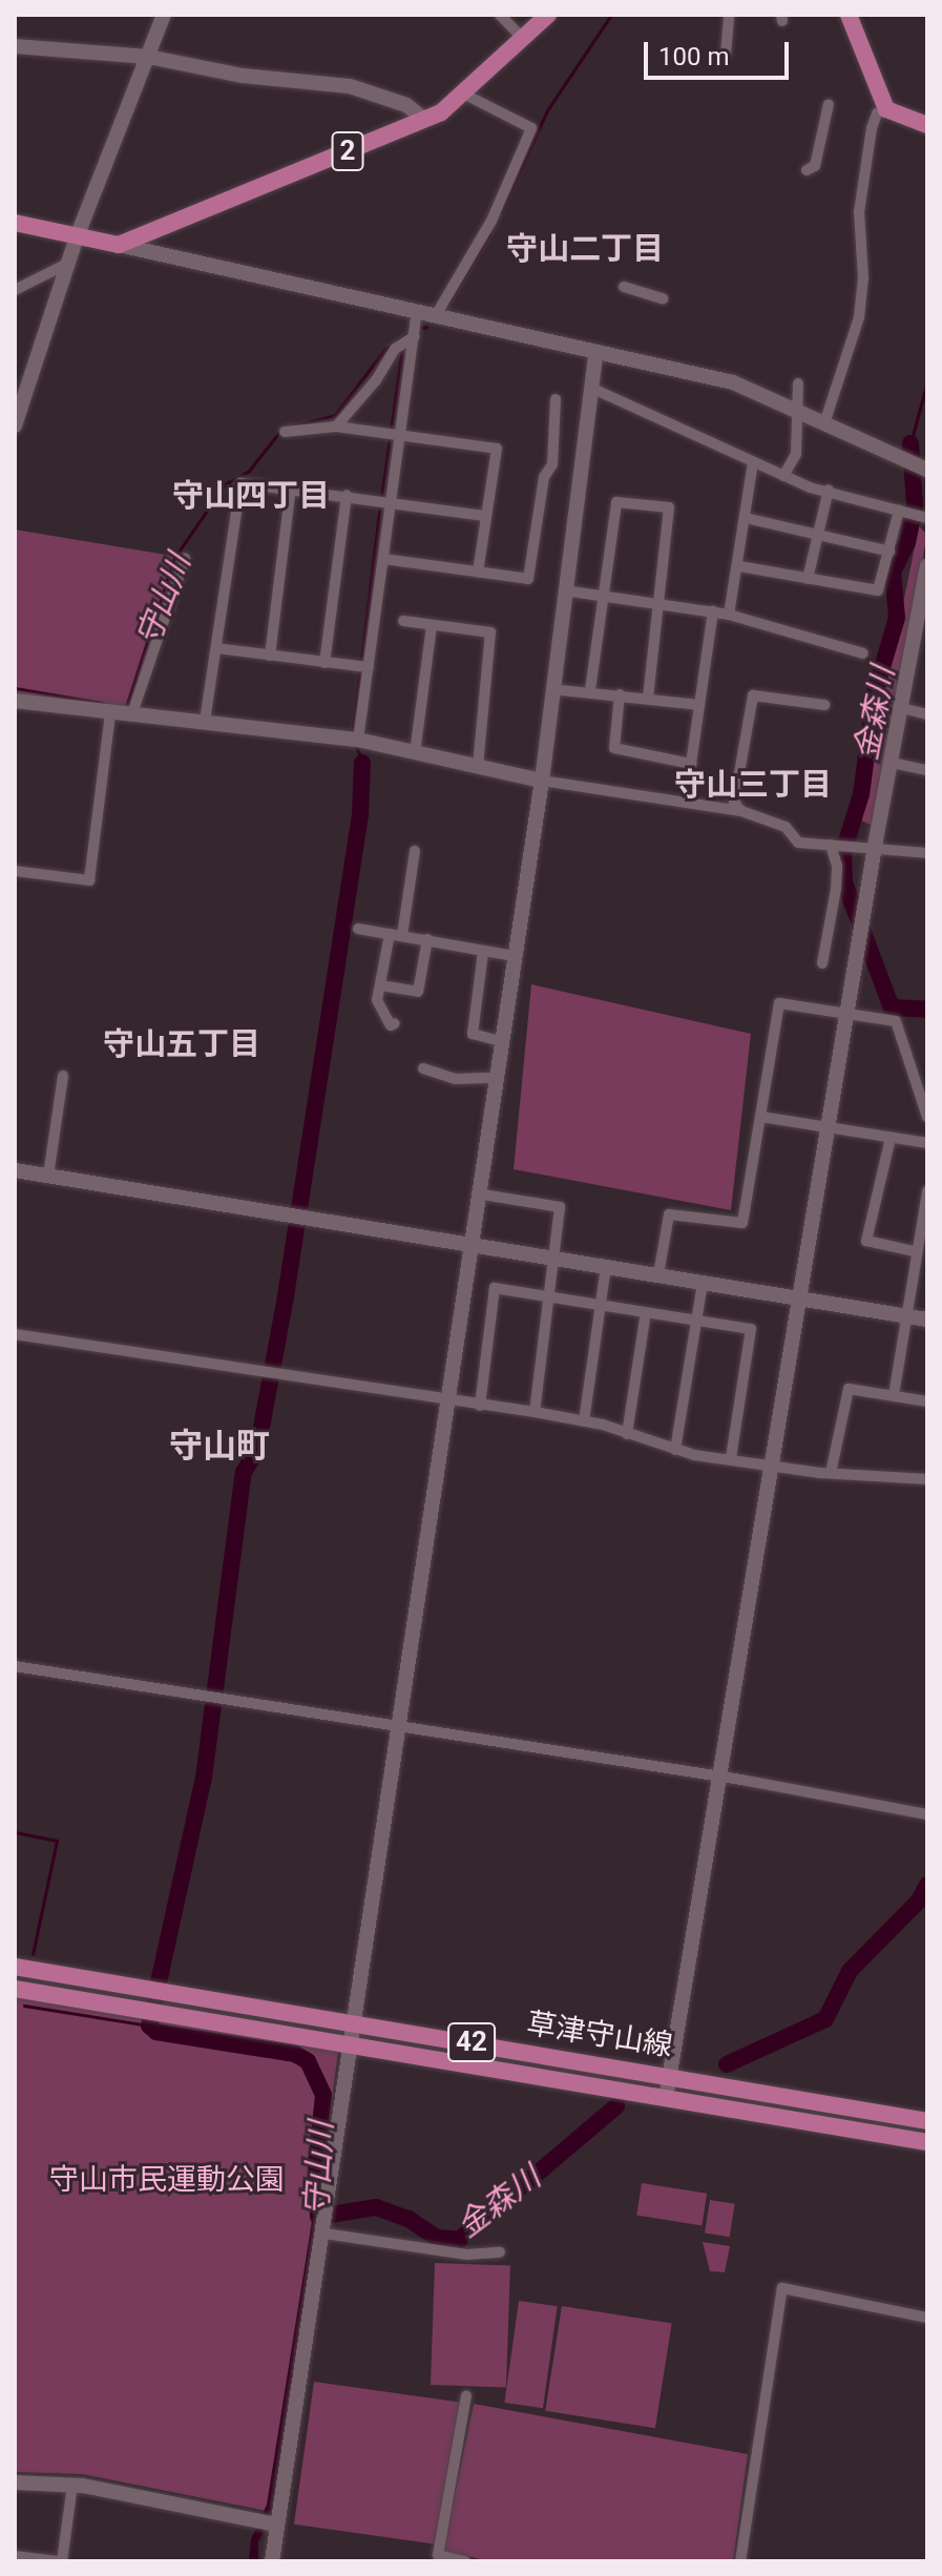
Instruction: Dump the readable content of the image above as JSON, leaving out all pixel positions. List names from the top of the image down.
{
  "streets": {
    "main road": ["2", "草津守山線", "42"]
  },
  "districts": [
    "守山二丁目",
    "守山四丁目",
    "守山三丁目",
    "守山五丁目",
    "守山町"
  ],
  "water": ["守山川", "金森川"],
  "parks": ["守山市民運動公園"],
  "scale_bar": "100 m"
}
